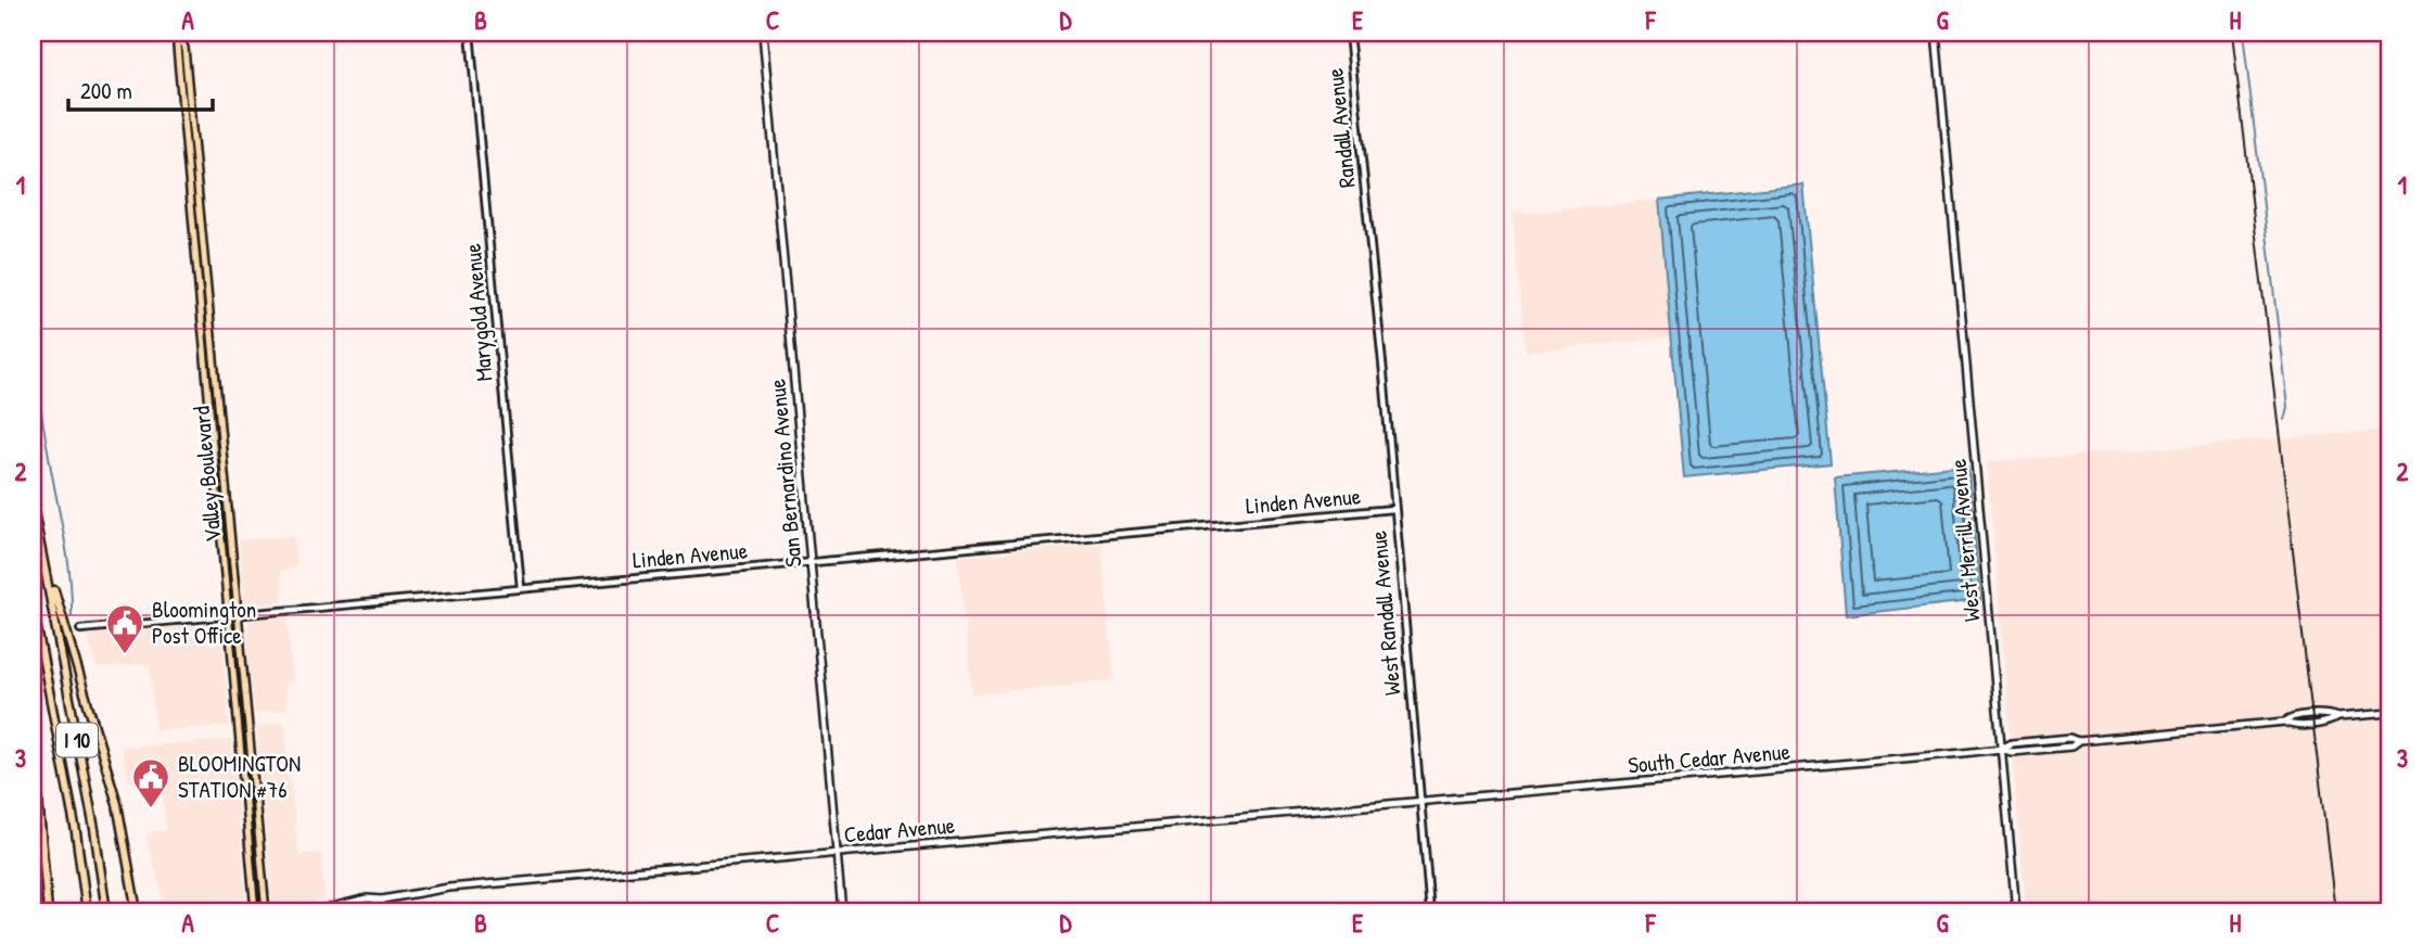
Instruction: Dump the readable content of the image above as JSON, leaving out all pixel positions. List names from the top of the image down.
{
  "streets": {
    "highway": ["I 10"],
    "main road": [
      "San Bernardino Avenue",
      "Valley Boulevard",
      "West Merrill Avenue",
      "South Cedar Avenue",
      "Cedar Avenue"
    ],
    "street": [
      "Randall Avenue",
      "Marygold Avenue",
      "Linden Avenue",
      "West Randall Avenue"
    ]
  },
  "crossings": [
    ["Randall Avenue", "West Randall Avenue"],
    ["Marygold Avenue", "Linden Avenue"],
    ["San Bernardino Avenue", "Linden Avenue"],
    ["San Bernardino Avenue", "Cedar Avenue"],
    ["Valley Boulevard", "Linden Avenue"],
    ["Linden Avenue", "West Randall Avenue"],
    ["West Merrill Avenue", "South Cedar Avenue"],
    ["West Randall Avenue", "South Cedar Avenue"],
    ["West Randall Avenue", "Cedar Avenue"],
    ["South Cedar Avenue", "Cedar Avenue"]
  ],
  "places": {
    "public building": ["Bloomington Post Office", "BLOOMINGTON STATION #76"]
  },
  "scale_bar": "200 m",
  "grid": {
    "columns": [
      "A",
      "B",
      "C",
      "D",
      "E",
      "F",
      "G",
      "H"
    ],
    "rows": ["1", "2", "3"]
  }
}
